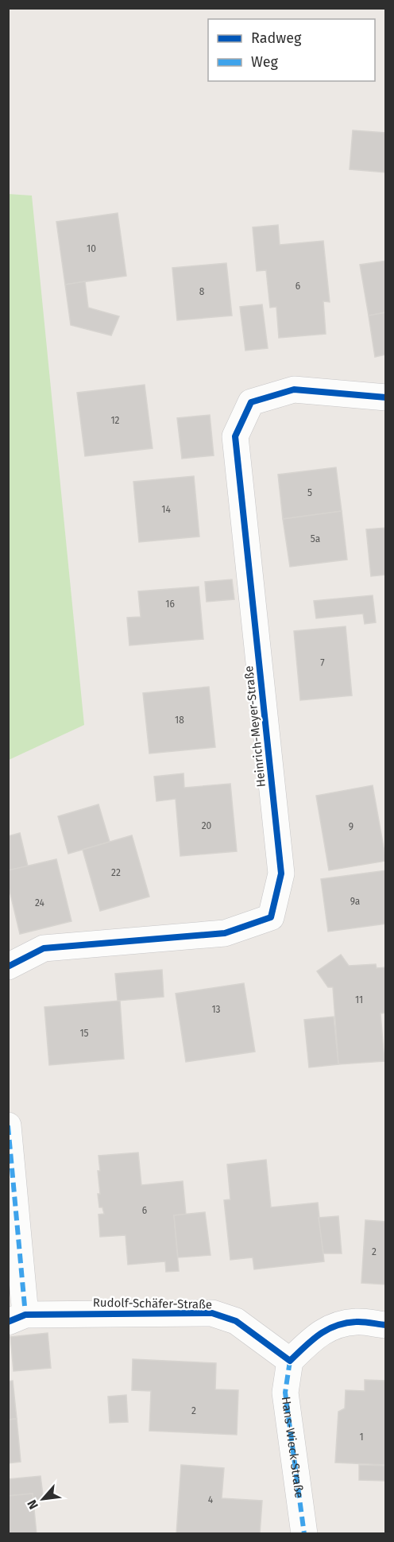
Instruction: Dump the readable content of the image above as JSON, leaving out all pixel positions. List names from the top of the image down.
{
  "streets": {
    "street": ["Heinrich-Meyer-Straße", "Rudolf-Schäfer-Straße", "Hans-Wieck-Straße"]
  },
  "crossings": [
    ["Rudolf-Schäfer-Straße", "Hans-Wieck-Straße"]
  ],
  "house_numbers": [
    "10",
    "6",
    "8",
    "12",
    "5",
    "14",
    "5a",
    "16",
    "7",
    "18",
    "20",
    "9",
    "22",
    "9a",
    "24",
    "11",
    "13",
    "15",
    "6",
    "2",
    "2",
    "1",
    "4"
  ],
  "legend": ["Radweg", "Weg"],
  "north": "bottom left"
}
